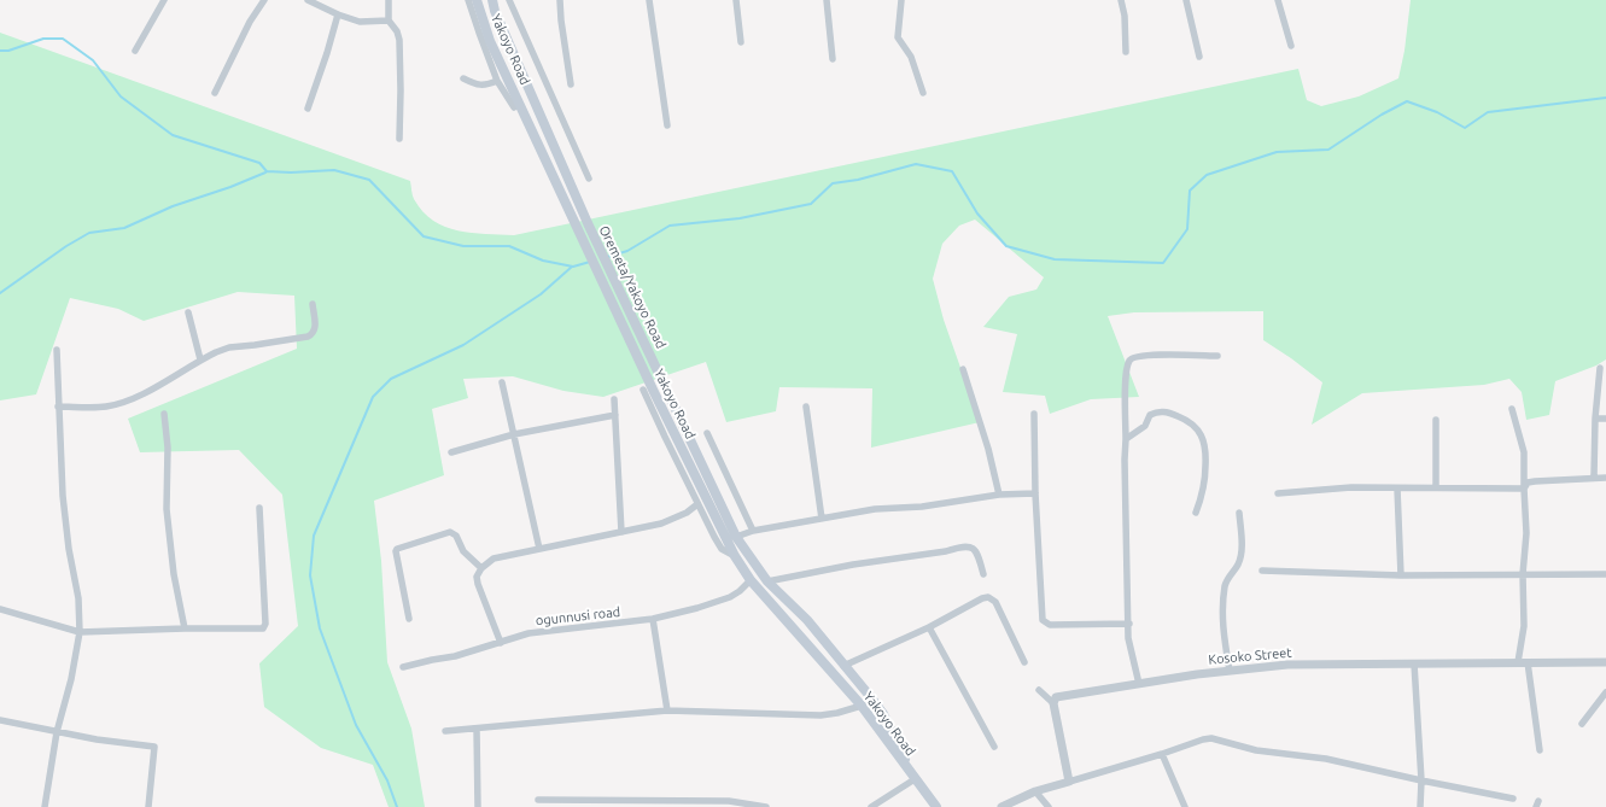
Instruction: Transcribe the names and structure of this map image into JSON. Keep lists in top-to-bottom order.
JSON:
{
  "streets": {
    "main road": ["Yakoyo Road", "Oremeta/Yakoyo Road"],
    "street": ["ogunnusi road", "Kosoko Street"]
  },
  "crossings": [
    ["Yakoyo Road", "Oremeta/Yakoyo Road"],
    ["Yakoyo Road", "ogunnusi road"]
  ]
}
